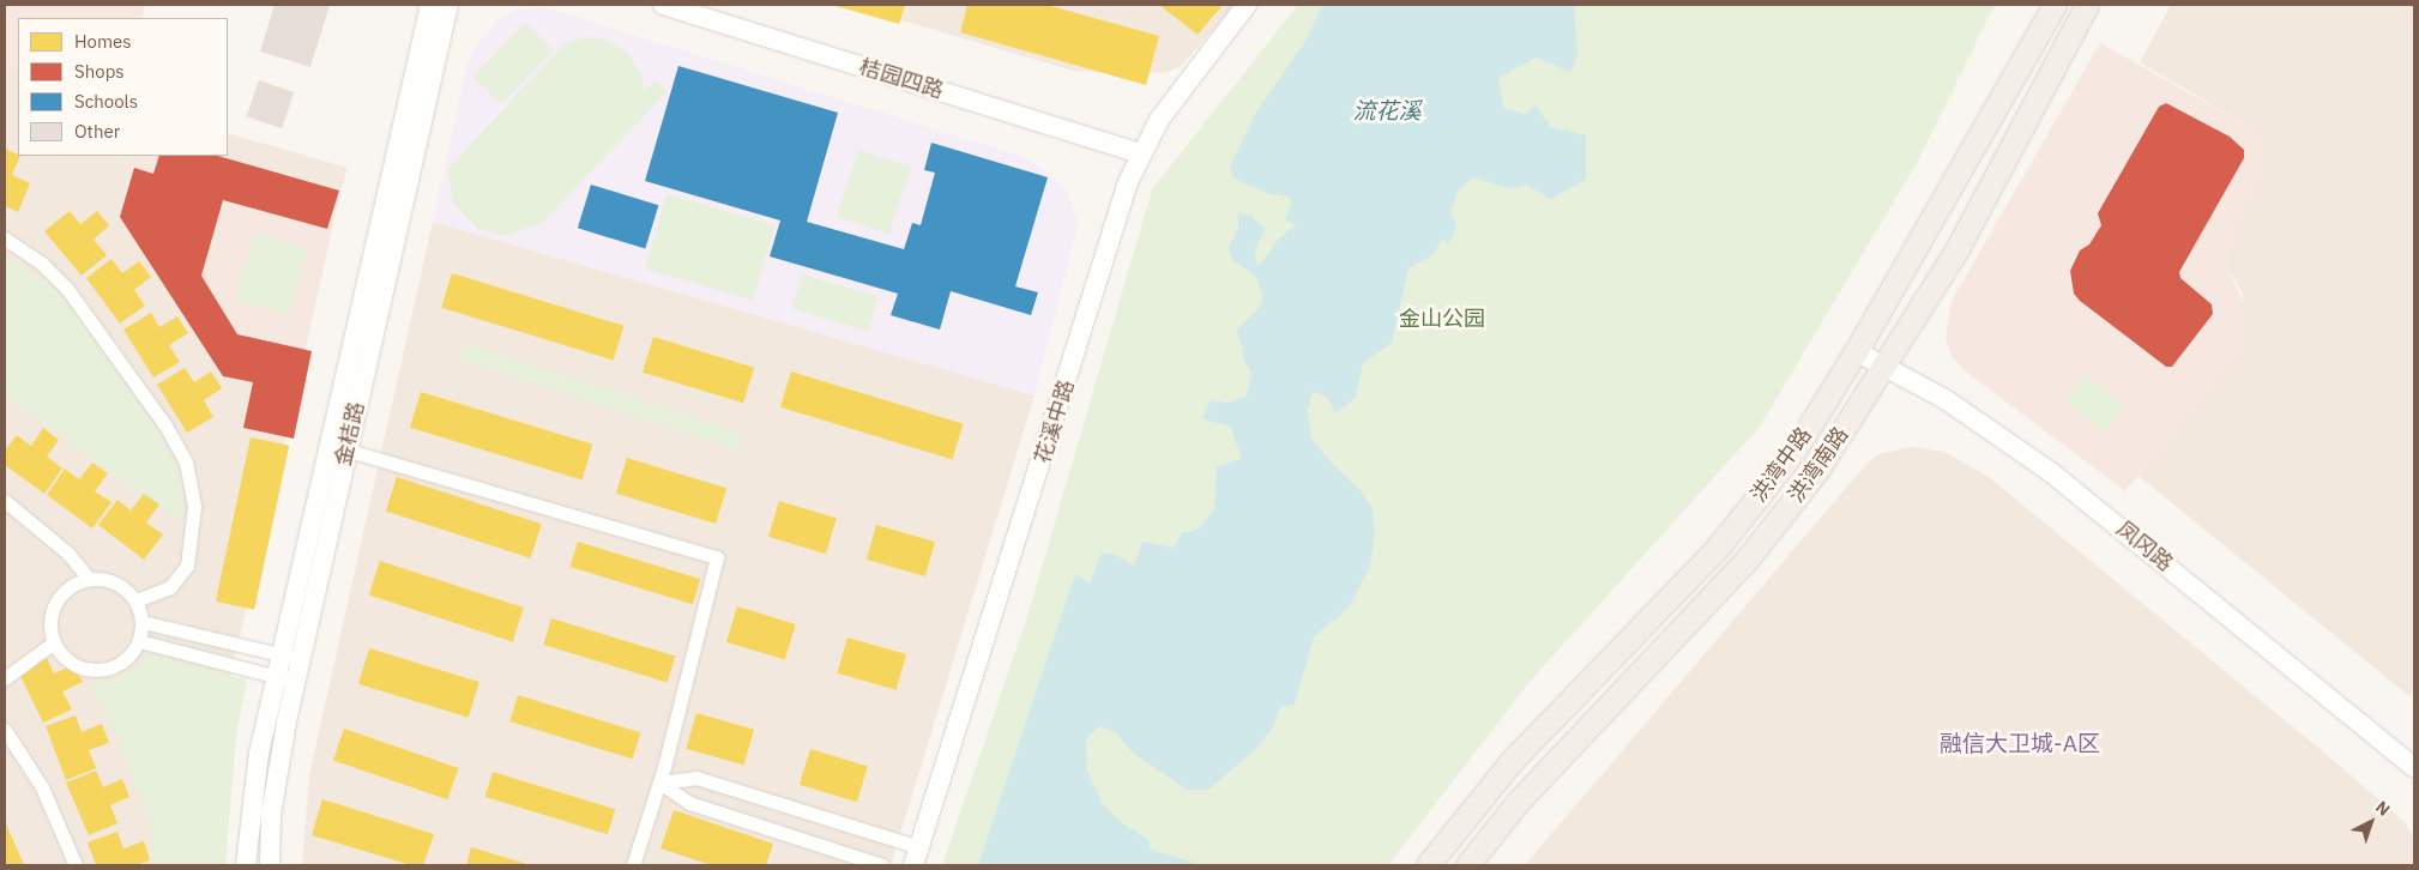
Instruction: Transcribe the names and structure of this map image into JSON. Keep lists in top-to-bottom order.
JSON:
{
  "streets": {
    "main road": [
      "桔园四路",
      "花溪中路",
      "金桔路",
      "洪湾中路",
      "洪湾南路",
      "凤冈路"
    ]
  },
  "crossings": [
    ["桔园四路", "花溪中路"],
    ["洪湾中路", "凤冈路"],
    ["洪湾南路", "凤冈路"]
  ],
  "districts": ["融信大卫城-A区"],
  "water": ["流花溪"],
  "parks": ["金山公园"],
  "legend": [
    "Homes",
    "Shops",
    "Schools",
    "Other"
  ],
  "north": "top right"
}
